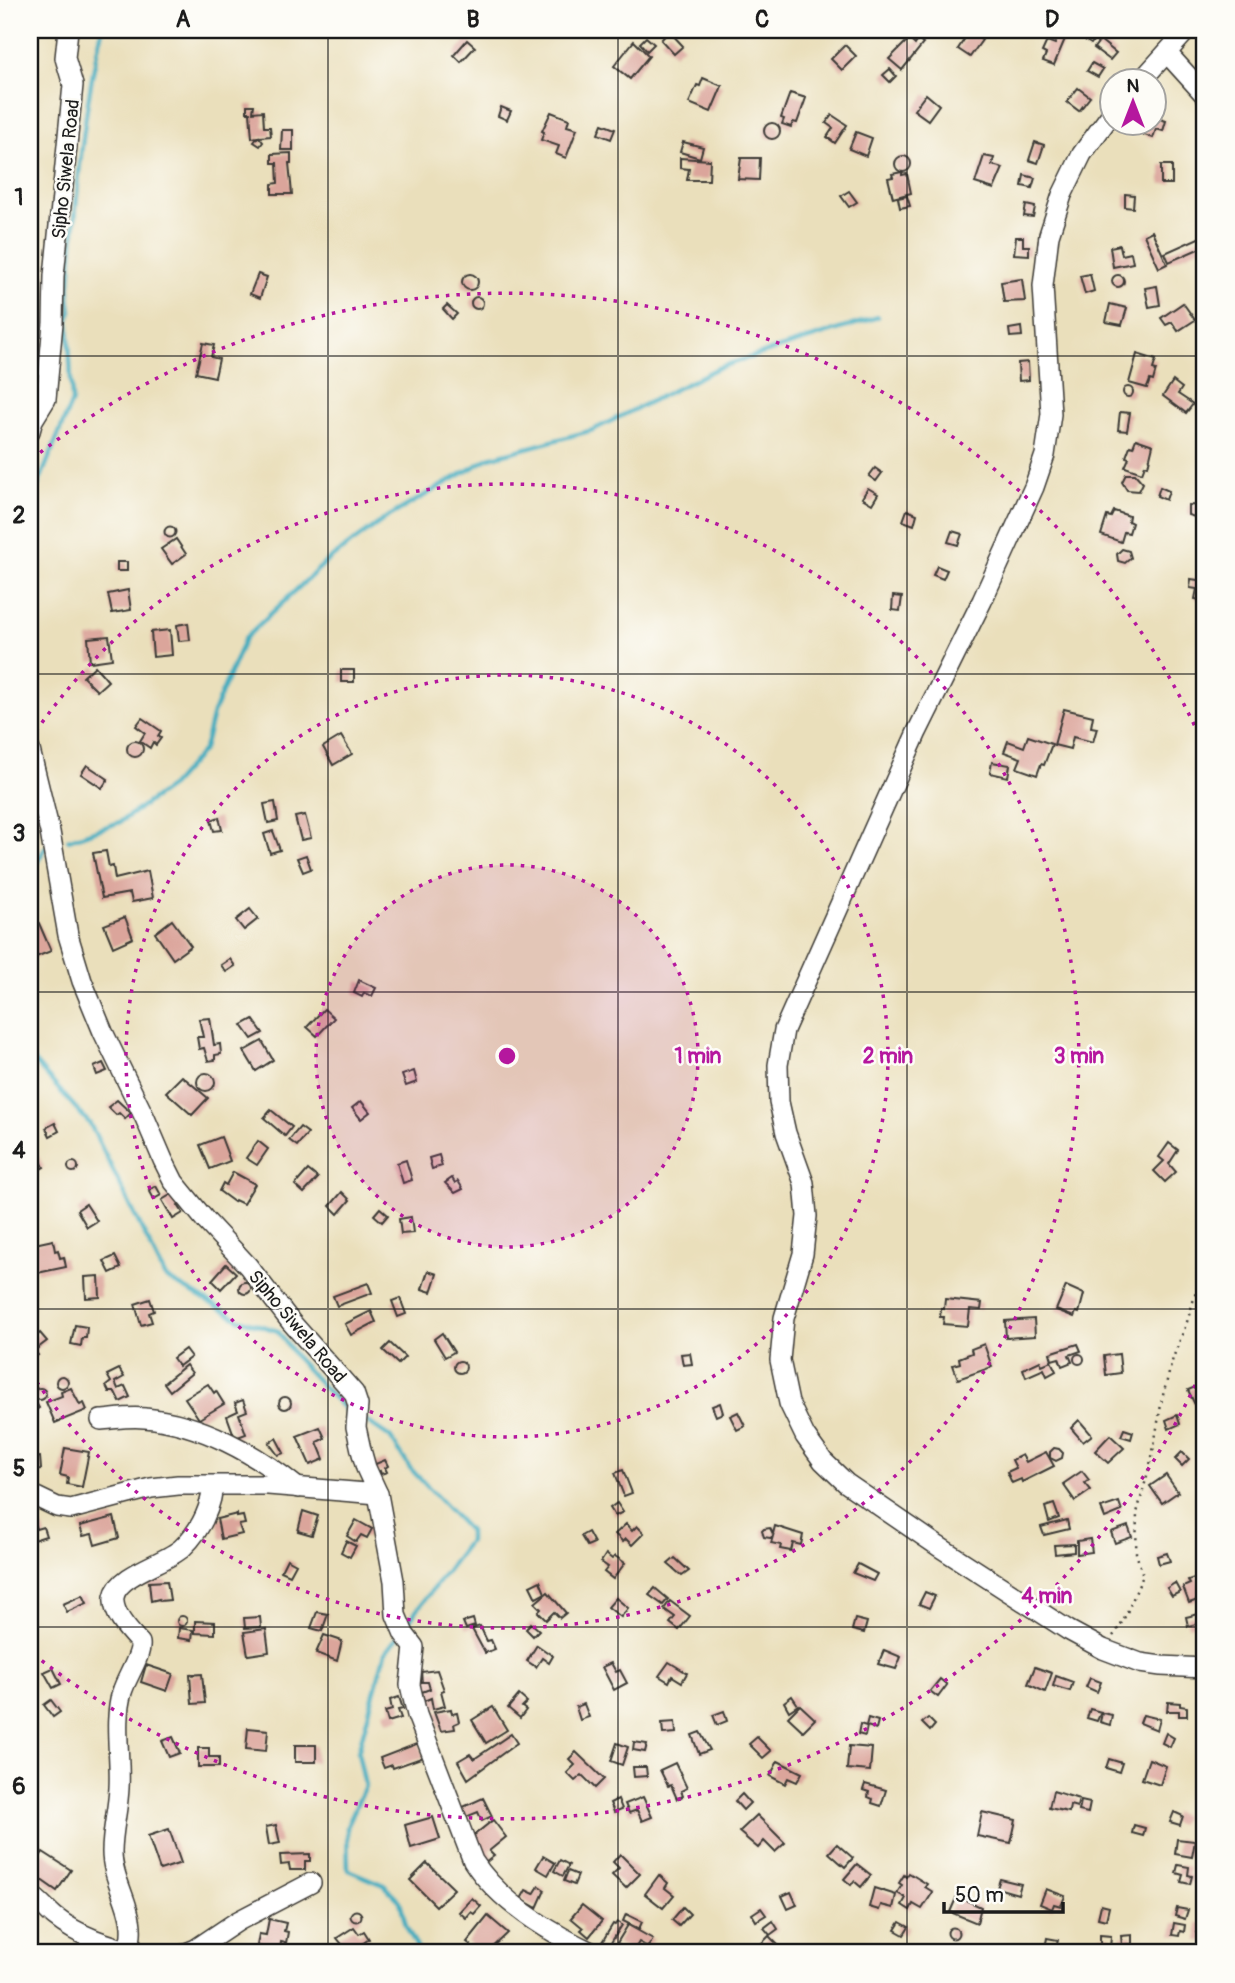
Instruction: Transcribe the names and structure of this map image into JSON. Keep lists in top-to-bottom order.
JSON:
{
  "streets": {
    "street": ["Sipho Siwela Road"]
  },
  "scale_bar": "50 m",
  "north": "top",
  "grid": {
    "columns": [
      "A",
      "B",
      "C",
      "D"
    ],
    "rows": [
      "1",
      "2",
      "3",
      "4",
      "5",
      "6"
    ]
  },
  "rings": [
    "1 min",
    "2 min",
    "3 min",
    "4 min"
  ]
}
